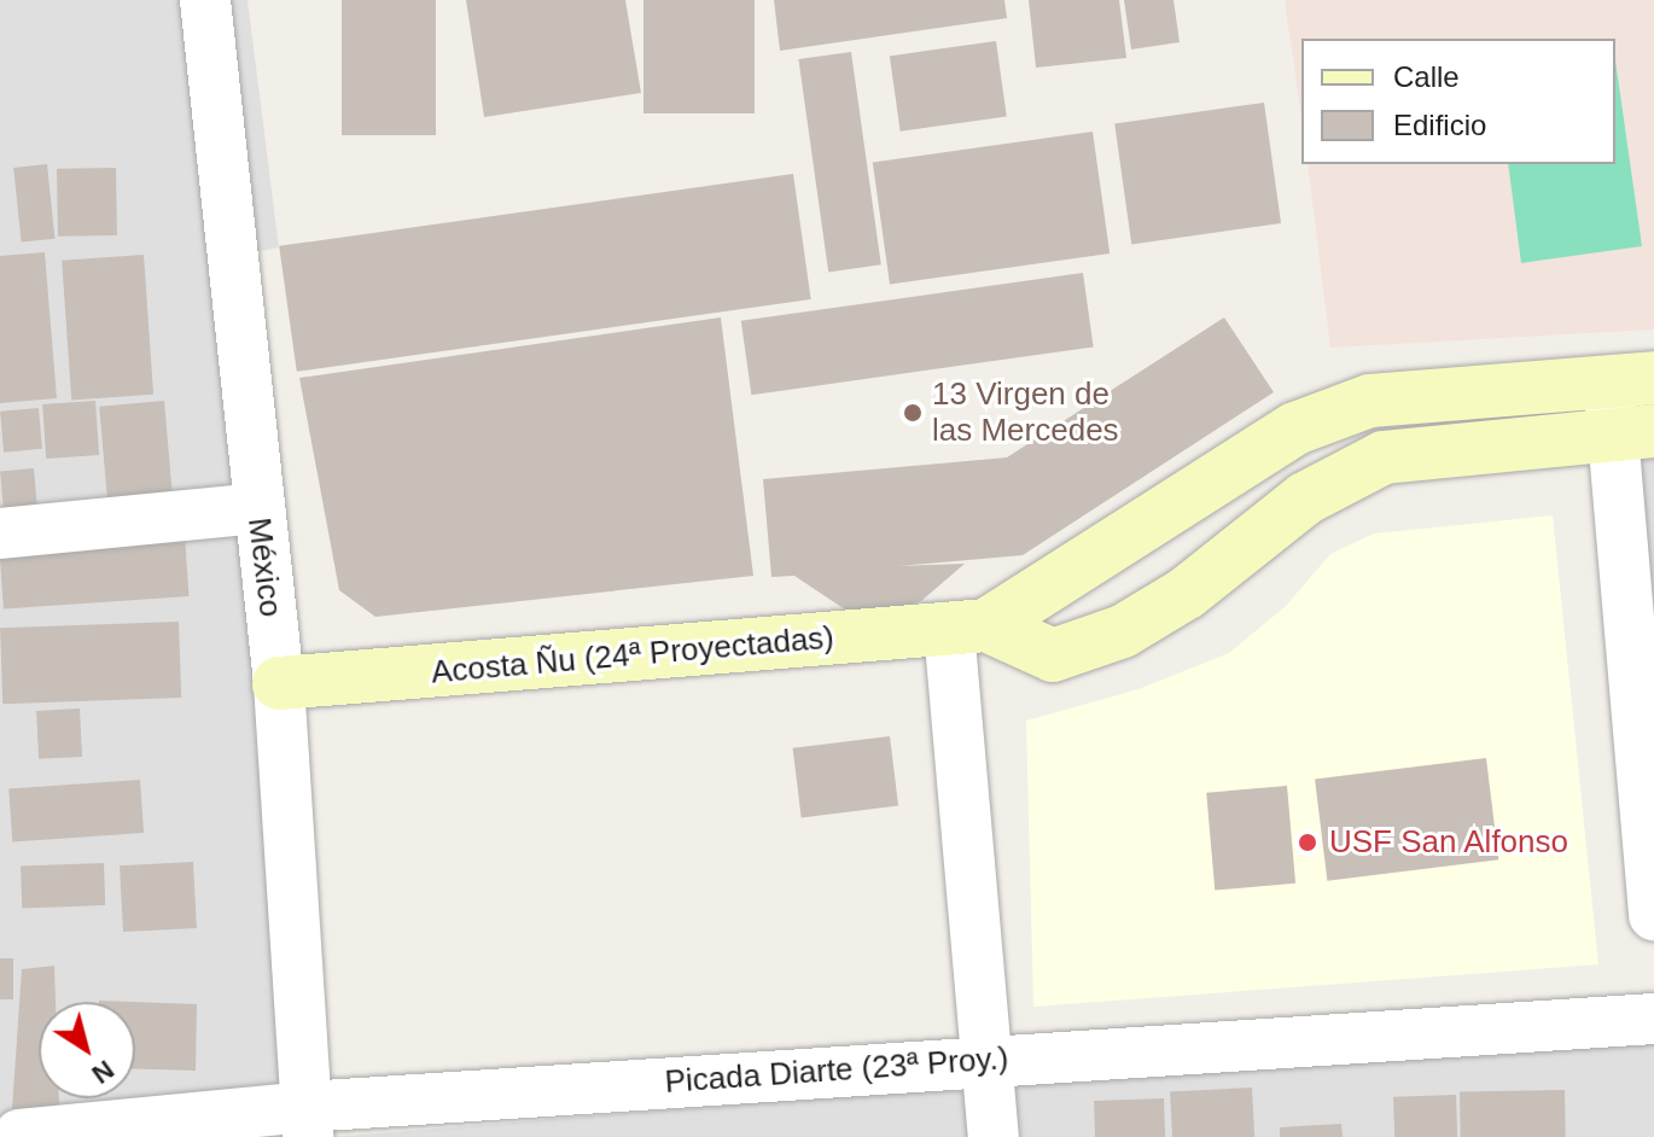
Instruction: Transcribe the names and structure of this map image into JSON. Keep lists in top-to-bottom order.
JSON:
{
  "streets": {
    "street": ["México", "Acosta Ñu (24ª Proyectadas)", "Picada Diarte (23ª Proy.)"]
  },
  "crossings": [
    ["México", "Acosta Ñu (24ª Proyectadas)"],
    ["México", "Picada Diarte (23ª Proy.)"]
  ],
  "places": ["13 Virgen de las Mercedes", "USF San Alfonso"],
  "legend": ["Calle", "Edificio"],
  "north": "bottom right"
}
